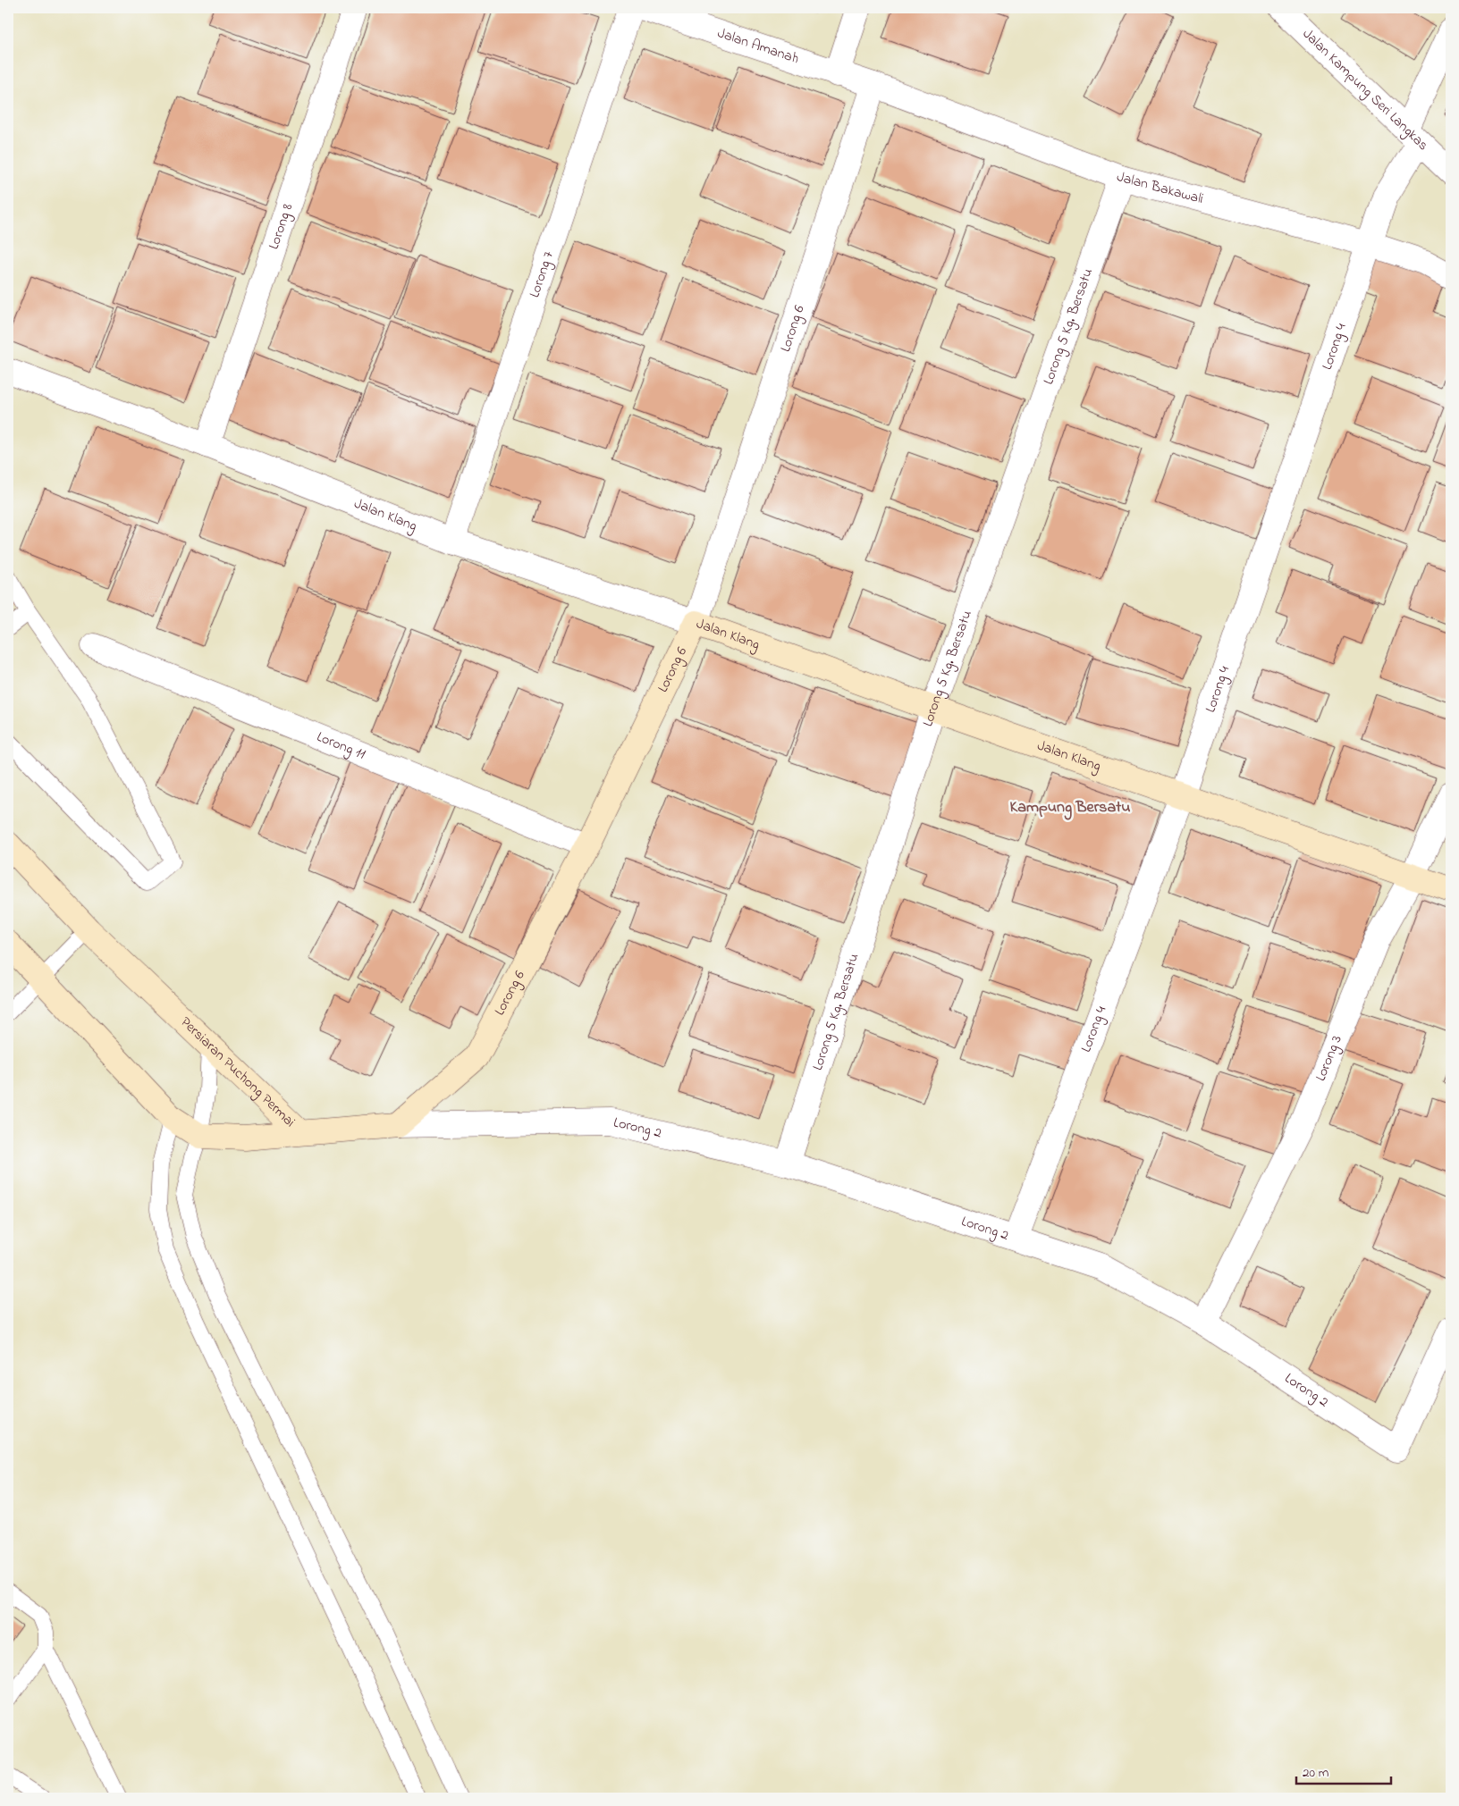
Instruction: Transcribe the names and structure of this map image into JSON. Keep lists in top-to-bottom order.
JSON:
{
  "streets": {
    "street": [
      "Jalan Amanah",
      "Jalan Kampung Seri Langkas",
      "Jalan Bakawali",
      "Lorong 8",
      "Lorong 7",
      "Lorong 5 Kg. Bersatu",
      "Lorong 6",
      "Lorong 4",
      "Jalan Klang",
      "Lorong 11",
      "Lorong 3",
      "Persiaran Puchong Permai",
      "Lorong 2"
    ]
  },
  "crossings": [
    ["Jalan Amanah", "Jalan Bakawali"],
    ["Jalan Amanah", "Lorong 6"],
    ["Jalan Kampung Seri Langkas", "Lorong 4"],
    ["Jalan Bakawali", "Lorong 5 Kg. Bersatu"],
    ["Jalan Bakawali", "Lorong 6"],
    ["Jalan Bakawali", "Lorong 4"],
    ["Lorong 8", "Jalan Klang"],
    ["Lorong 7", "Jalan Klang"],
    ["Lorong 5 Kg. Bersatu", "Jalan Klang"],
    ["Lorong 5 Kg. Bersatu", "Lorong 2"],
    ["Lorong 6", "Jalan Klang"],
    ["Lorong 6", "Lorong 11"],
    ["Lorong 6", "Lorong 2"],
    ["Lorong 4", "Jalan Klang"],
    ["Lorong 4", "Lorong 2"],
    ["Jalan Klang", "Lorong 3"],
    ["Lorong 3", "Lorong 2"]
  ],
  "districts": ["Kampung Bersatu"],
  "scale_bar": "20 m"
}
